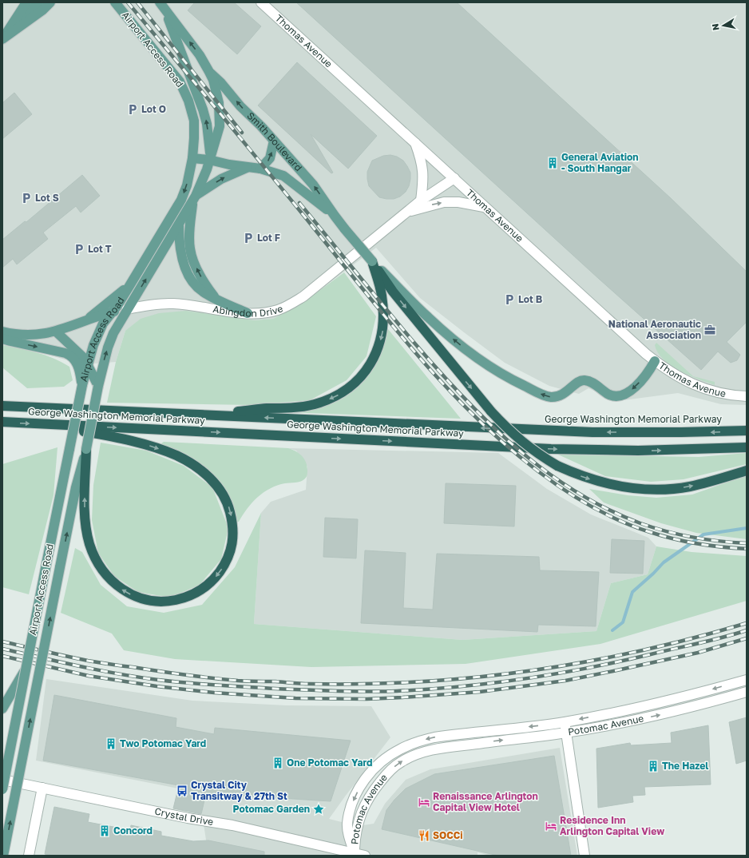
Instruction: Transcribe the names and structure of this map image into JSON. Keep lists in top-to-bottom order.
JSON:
{
  "streets": {
    "highway": ["George Washington Memorial Parkway"],
    "main road": ["Airport Access Road", "Smith Boulevard", "Abingdon Drive"],
    "street": ["Thomas Avenue", "Potomac Avenue", "Crystal Drive"]
  },
  "crossings": [
    ["Thomas Avenue", "Smith Boulevard"],
    ["Thomas Avenue", "Abingdon Drive"],
    ["Airport Access Road", "Smith Boulevard"],
    ["Airport Access Road", "Abingdon Drive"],
    ["Potomac Avenue", "Crystal Drive"]
  ],
  "one_way": ["Smith Boulevard"],
  "places": {
    "parking": [
      "Lot O",
      "Lot S",
      "Lot F",
      "Lot T",
      "Lot B"
    ],
    "building": [
      "General Aviation - South Hangar",
      "Two Potomac Yard",
      "One Potomac Yard",
      "The Hazel",
      "Concord"
    ],
    "office": ["National Aeronautic Association"],
    "bus stop": ["Crystal City Transitway & 27th St"],
    "hotel": ["Renaissance Arlington Capital View Hotel", "Residence Inn Arlington Capital View"],
    "place": ["Potomac Garden"],
    "restaurant": ["SOCCi"]
  },
  "north": "left"
}
